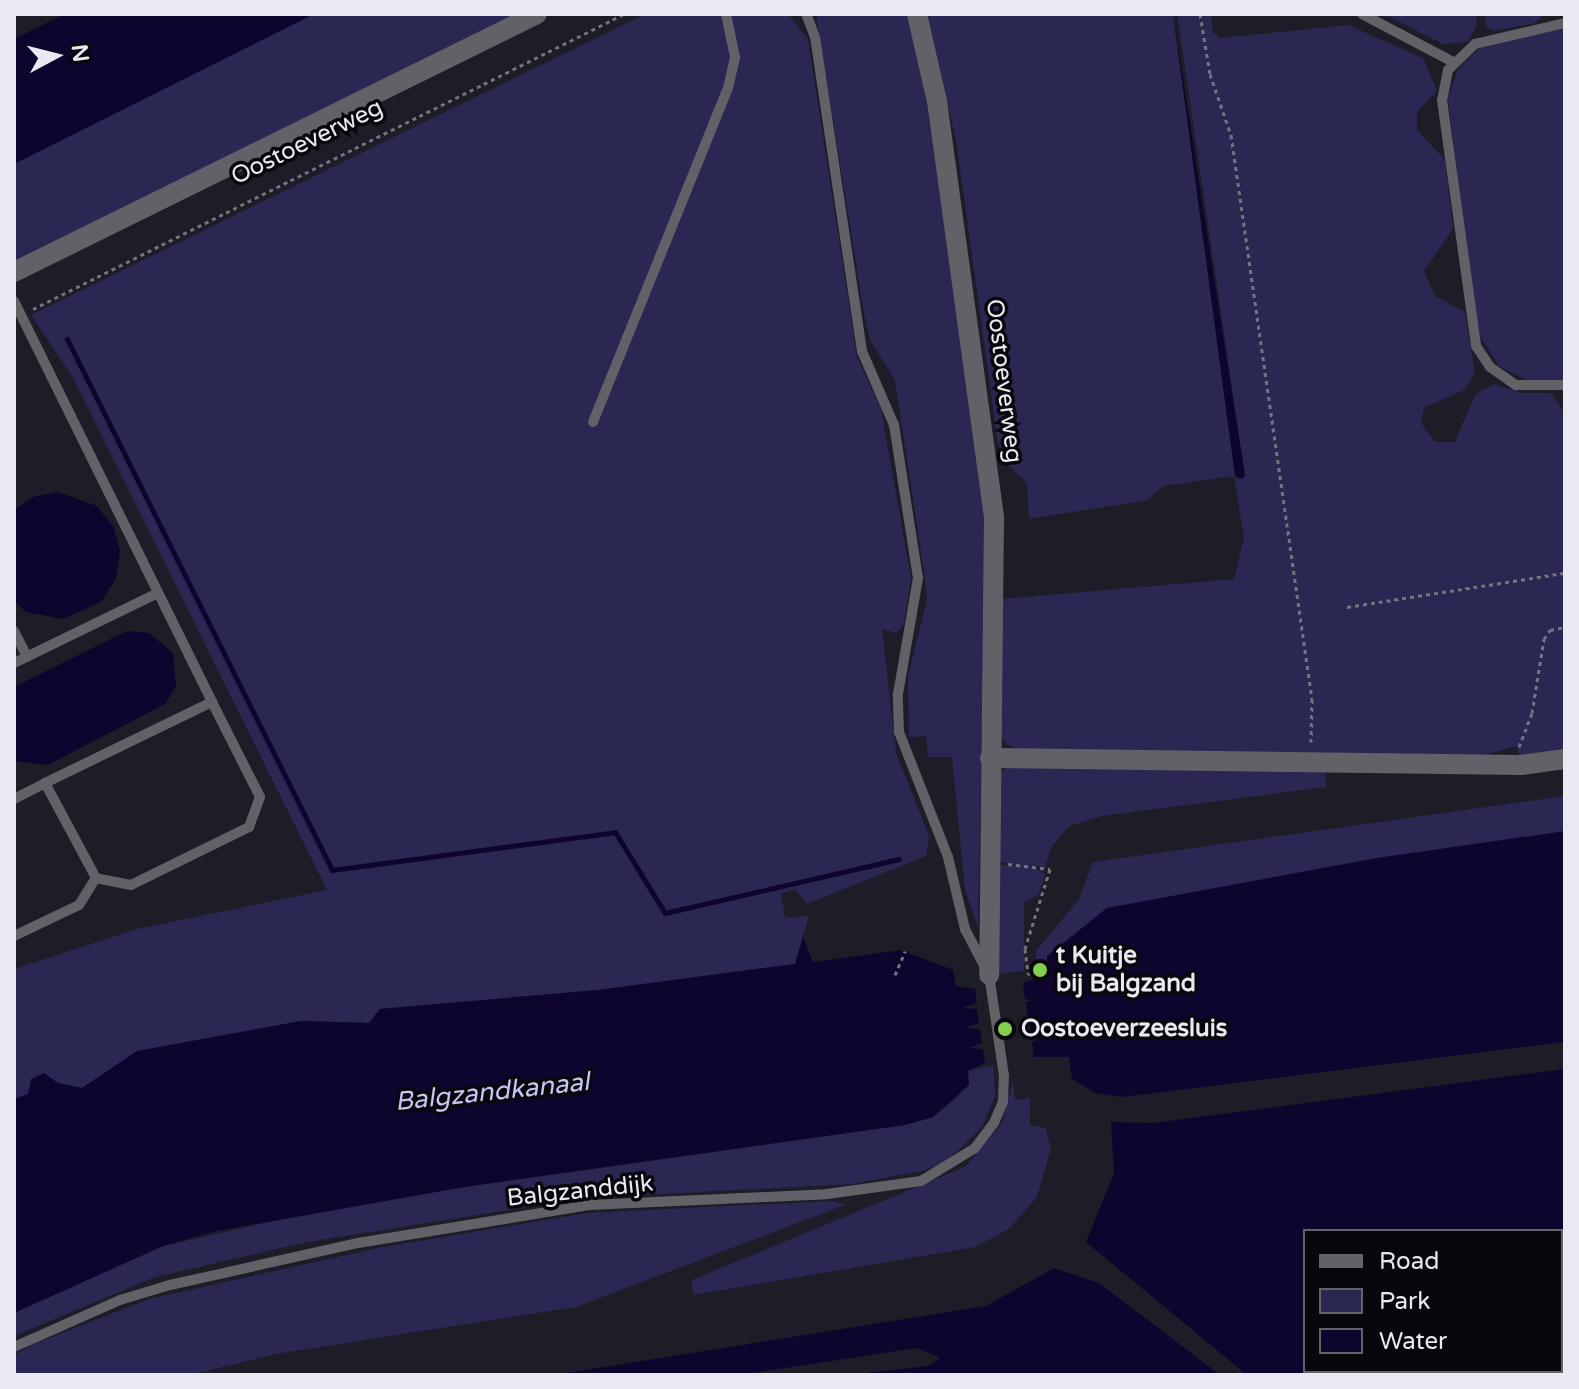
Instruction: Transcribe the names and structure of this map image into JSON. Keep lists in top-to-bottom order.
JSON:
{
  "streets": {
    "street": ["Oostoeverweg"],
    "lane": ["Balgzanddijk"]
  },
  "crossings": [
    ["Oostoeverweg", "Balgzanddijk"]
  ],
  "water": ["Balgzandkanaal"],
  "places": ["t Kuitje bij Balgzand", "Oostoeverzeesluis"],
  "legend": ["Road", "Park", "Water"],
  "north": "right"
}
